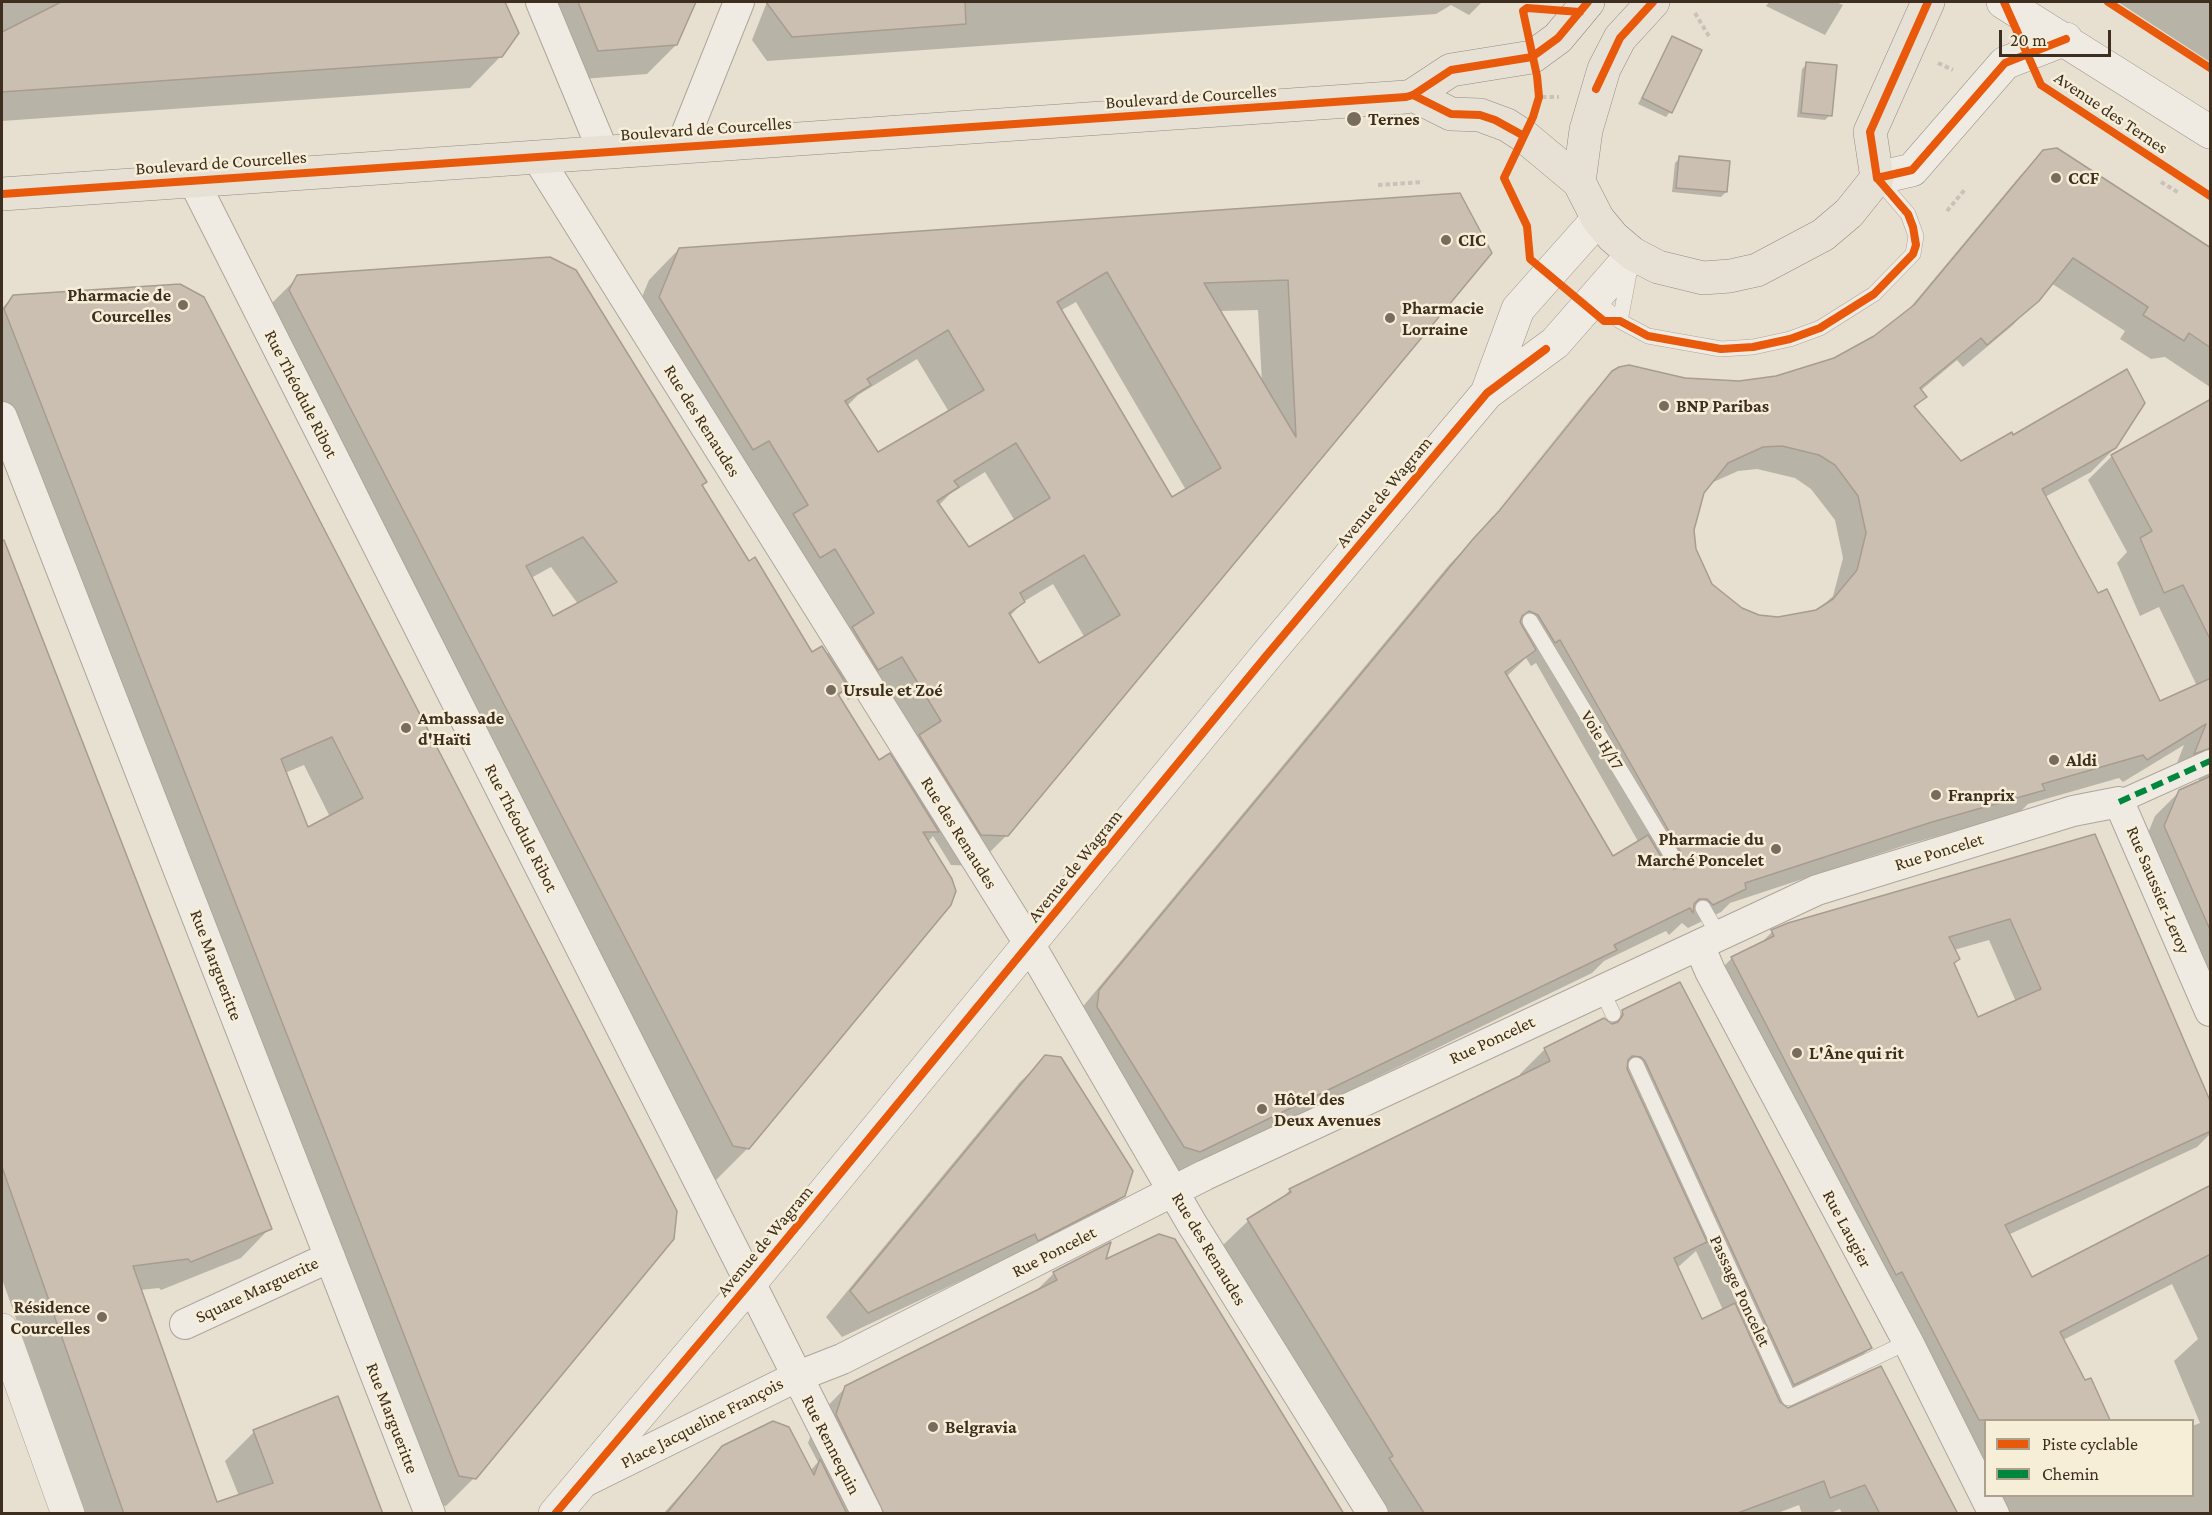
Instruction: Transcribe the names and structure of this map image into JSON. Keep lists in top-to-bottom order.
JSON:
{
  "streets": {
    "main road": ["Boulevard de Courcelles", "Avenue des Ternes", "Avenue de Wagram"],
    "street": [
      "Rue Théodule Ribot",
      "Rue des Renaudes",
      "Rue Poncelet",
      "Rue Saussier-Leroy",
      "Rue Margueritte",
      "Rue Laugier",
      "Square Marguerite",
      "Place Jacqueline François",
      "Rue Rennequin"
    ],
    "lane": ["Voie H/17", "Passage Poncelet"]
  },
  "crossings": [
    ["Boulevard de Courcelles", "Rue Théodule Ribot"],
    ["Boulevard de Courcelles", "Rue des Renaudes"],
    ["Rue Théodule Ribot", "Avenue de Wagram"],
    ["Rue Théodule Ribot", "Place Jacqueline François"],
    ["Rue des Renaudes", "Avenue de Wagram"],
    ["Rue des Renaudes", "Rue Poncelet"],
    ["Avenue de Wagram", "Place Jacqueline François"],
    ["Rue Poncelet", "Rue Saussier-Leroy"],
    ["Rue Poncelet", "Rue Laugier"],
    ["Rue Poncelet", "Place Jacqueline François"],
    ["Rue Poncelet", "Rue Rennequin"],
    ["Rue Margueritte", "Square Marguerite"],
    ["Rue Laugier", "Passage Poncelet"],
    ["Place Jacqueline François", "Rue Rennequin"]
  ],
  "places": [
    "Ternes",
    "CCF",
    "CIC",
    "Pharmacie de Courcelles",
    "Pharmacie Lorraine",
    "BNP Paribas",
    "Ursule et Zoé",
    "Ambassade d'Haïti",
    "Aldi",
    "Franprix",
    "Pharmacie du Marché Poncelet",
    "L'Âne qui rit",
    "Hôtel des Deux Avenues",
    "Résidence Courcelles",
    "Belgravia"
  ],
  "legend": ["Piste cyclable", "Chemin"],
  "scale_bar": "20 m"
}
